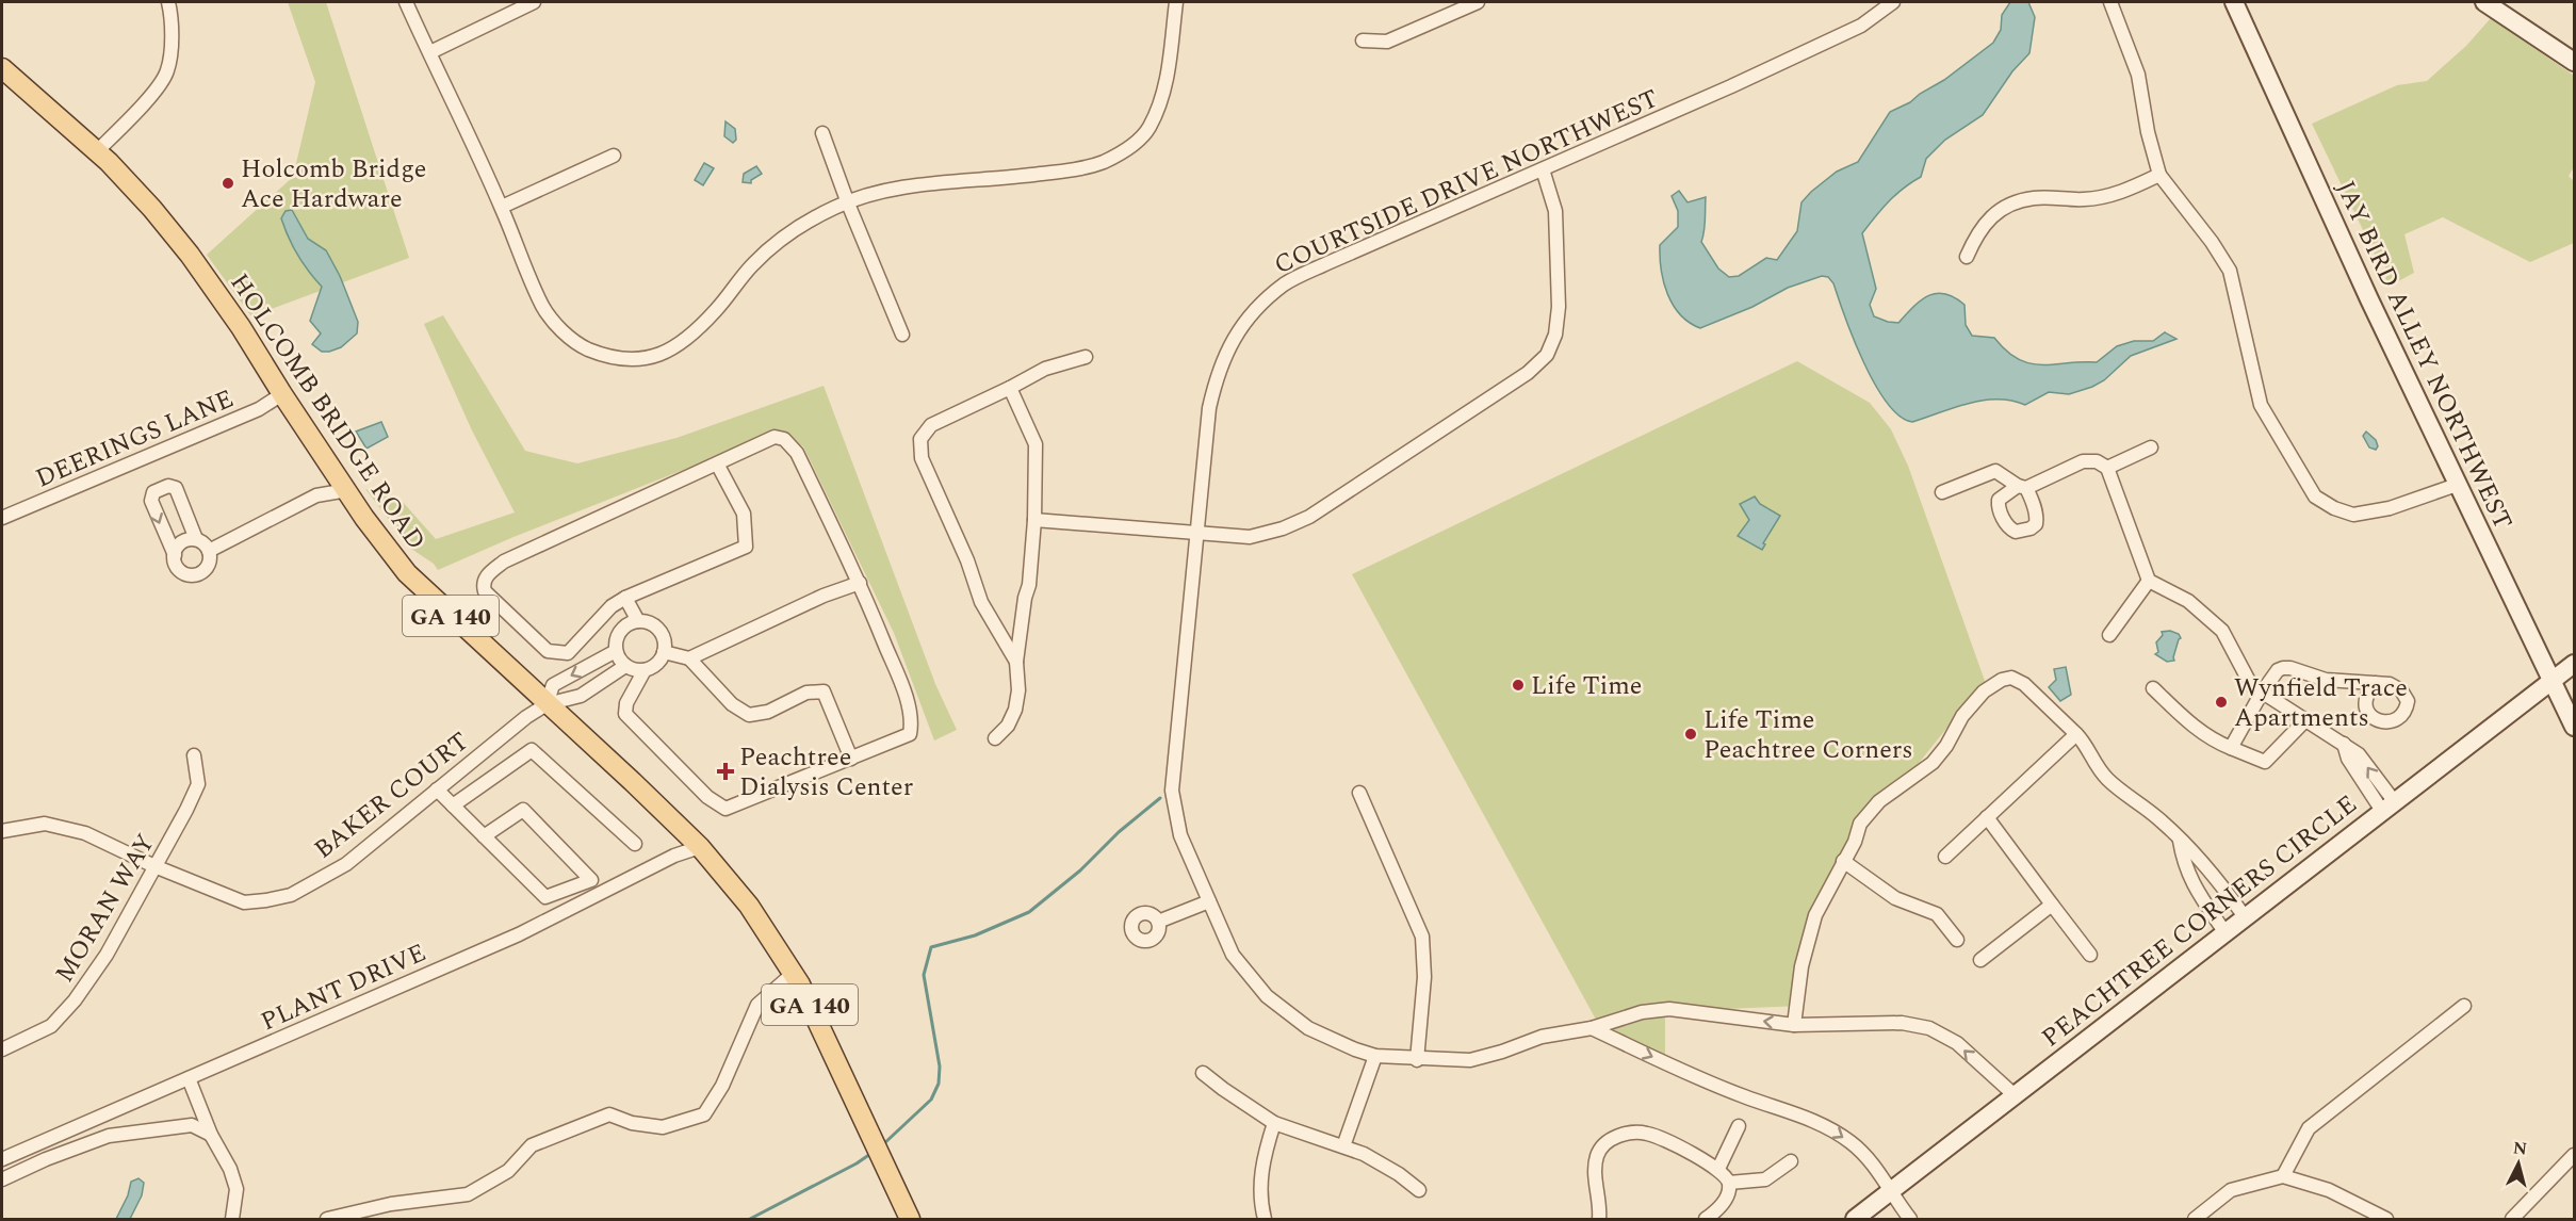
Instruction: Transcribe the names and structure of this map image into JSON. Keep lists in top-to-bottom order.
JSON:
{
  "streets": {
    "main road": ["HOLCOMB BRIDGE ROAD", "GA 140"],
    "street": [
      "COURTSIDE DRIVE NORTHWEST",
      "JAY BIRD ALLEY NORTHWEST",
      "DEERINGS LANE",
      "BAKER COURT",
      "MORAN WAY",
      "PEACHTREE CORNERS CIRCLE",
      "PLANT DRIVE"
    ]
  },
  "crossings": [
    ["COURTSIDE DRIVE NORTHWEST", "PEACHTREE CORNERS CIRCLE"],
    ["JAY BIRD ALLEY NORTHWEST", "PEACHTREE CORNERS CIRCLE"],
    ["HOLCOMB BRIDGE ROAD", "DEERINGS LANE"],
    ["HOLCOMB BRIDGE ROAD", "BAKER COURT"],
    ["HOLCOMB BRIDGE ROAD", "PLANT DRIVE"],
    ["BAKER COURT", "MORAN WAY"]
  ],
  "places": {
    "other": [
      "Holcomb Bridge Ace Hardware",
      "Life Time",
      "Wynfield Trace Apartments",
      "Life Time Peachtree Corners"
    ],
    "health": ["Peachtree Dialysis Center"]
  },
  "north": "top"
}
